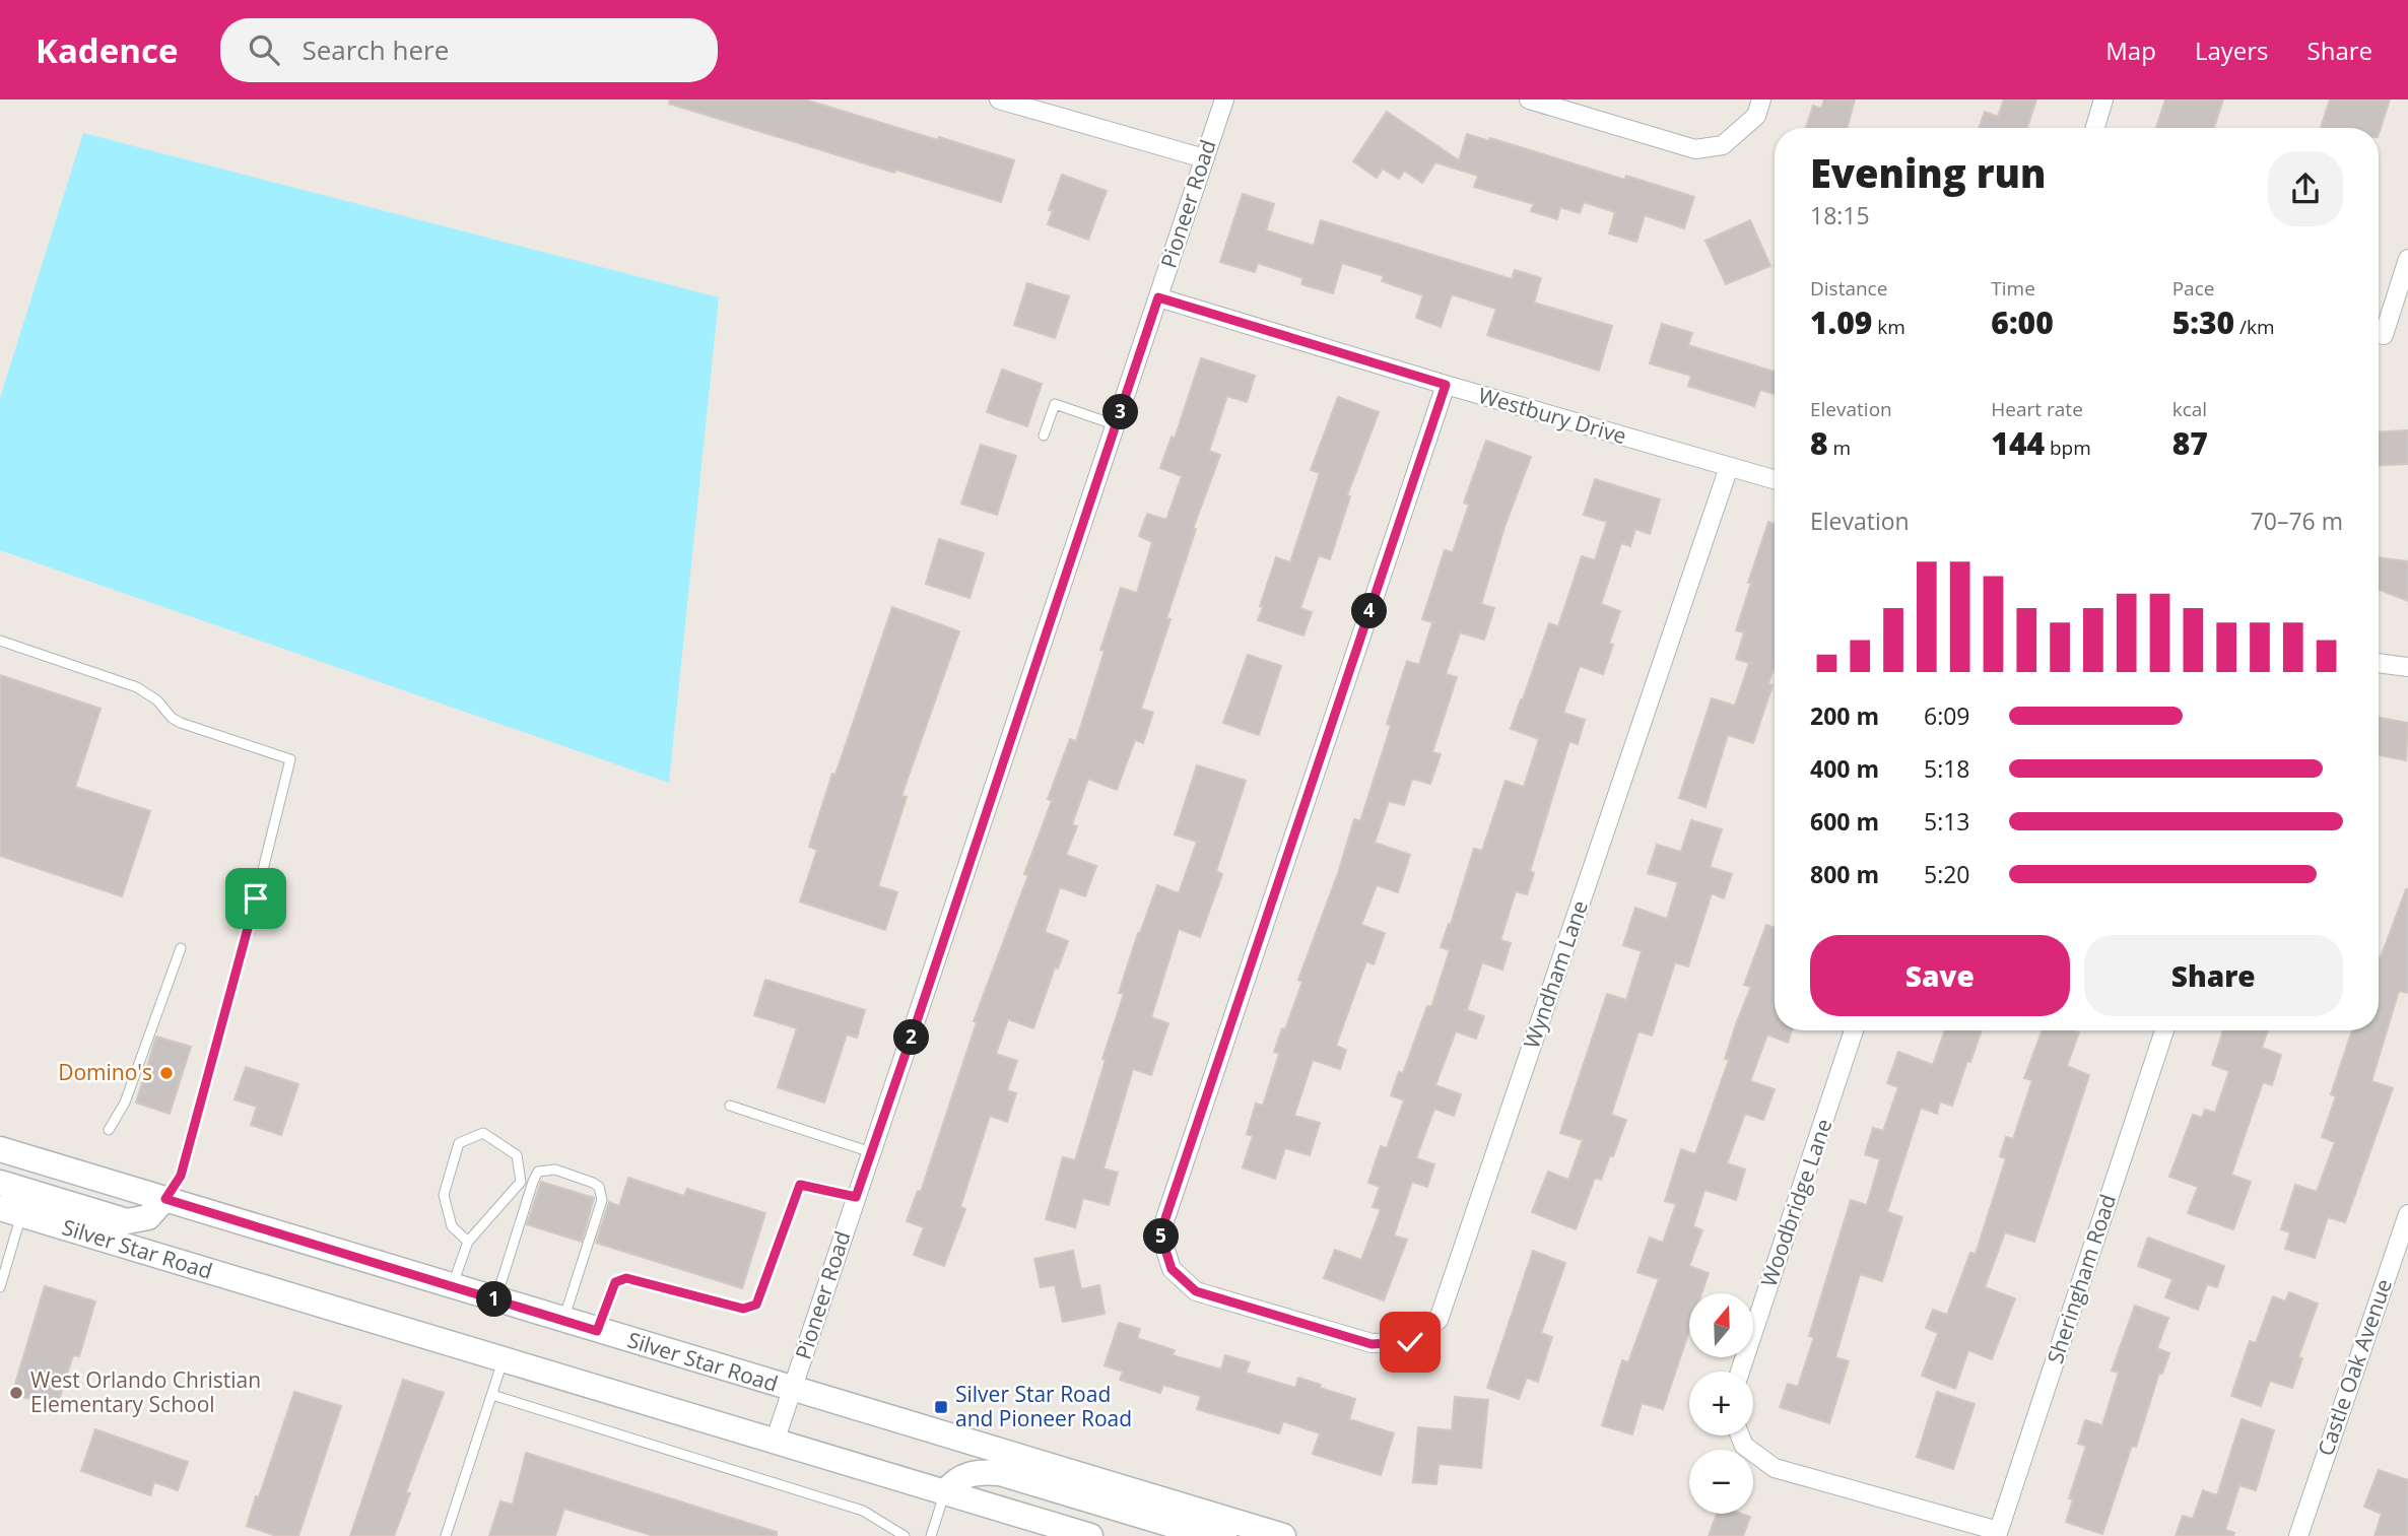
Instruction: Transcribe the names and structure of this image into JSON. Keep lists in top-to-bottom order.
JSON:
{
  "streets": {
    "main road": ["Silver Star Road"],
    "street": [
      "Pioneer Road",
      "Westbury Drive",
      "Wyndham Lane",
      "Woodbridge Lane",
      "Sheringham Road",
      "Castle Oak Avenue"
    ]
  },
  "crossings": [
    ["Pioneer Road", "Westbury Drive"],
    ["Pioneer Road", "Silver Star Road"],
    ["Westbury Drive", "Wyndham Lane"]
  ],
  "places": {
    "other": ["Domino's", "West Orlando Christian Elementary School"],
    "transit": ["Silver Star Road and Pioneer Road"]
  },
  "north": "top",
  "page": {
    "header": "Kadence",
    "search": "Search here",
    "nav": ["Map", "Layers", "Share"],
    "heading": ["Evening run", "18:15"],
    "stats": [
      ["Distance", "1.09 km"],
      ["Time", "6:00"],
      ["Pace", "5:30 /km"],
      ["Elevation", "8 m"],
      ["Heart rate", "144 bpm"],
      ["kcal", "87"]
    ],
    "pins": [
      "3",
      "4",
      "2",
      "5",
      "1"
    ],
    "chart": ["Elevation", "70–76 m"],
    "list": [
      {
        "name": "200 m",
        "note": "6:09"
      },
      {
        "name": "400 m",
        "note": "5:18"
      },
      {
        "name": "600 m",
        "note": "5:13"
      },
      {
        "name": "800 m",
        "note": "5:20"
      }
    ],
    "buttons": ["Save", "Share"],
    "map_buttons": ["+", "−"]
  }
}
